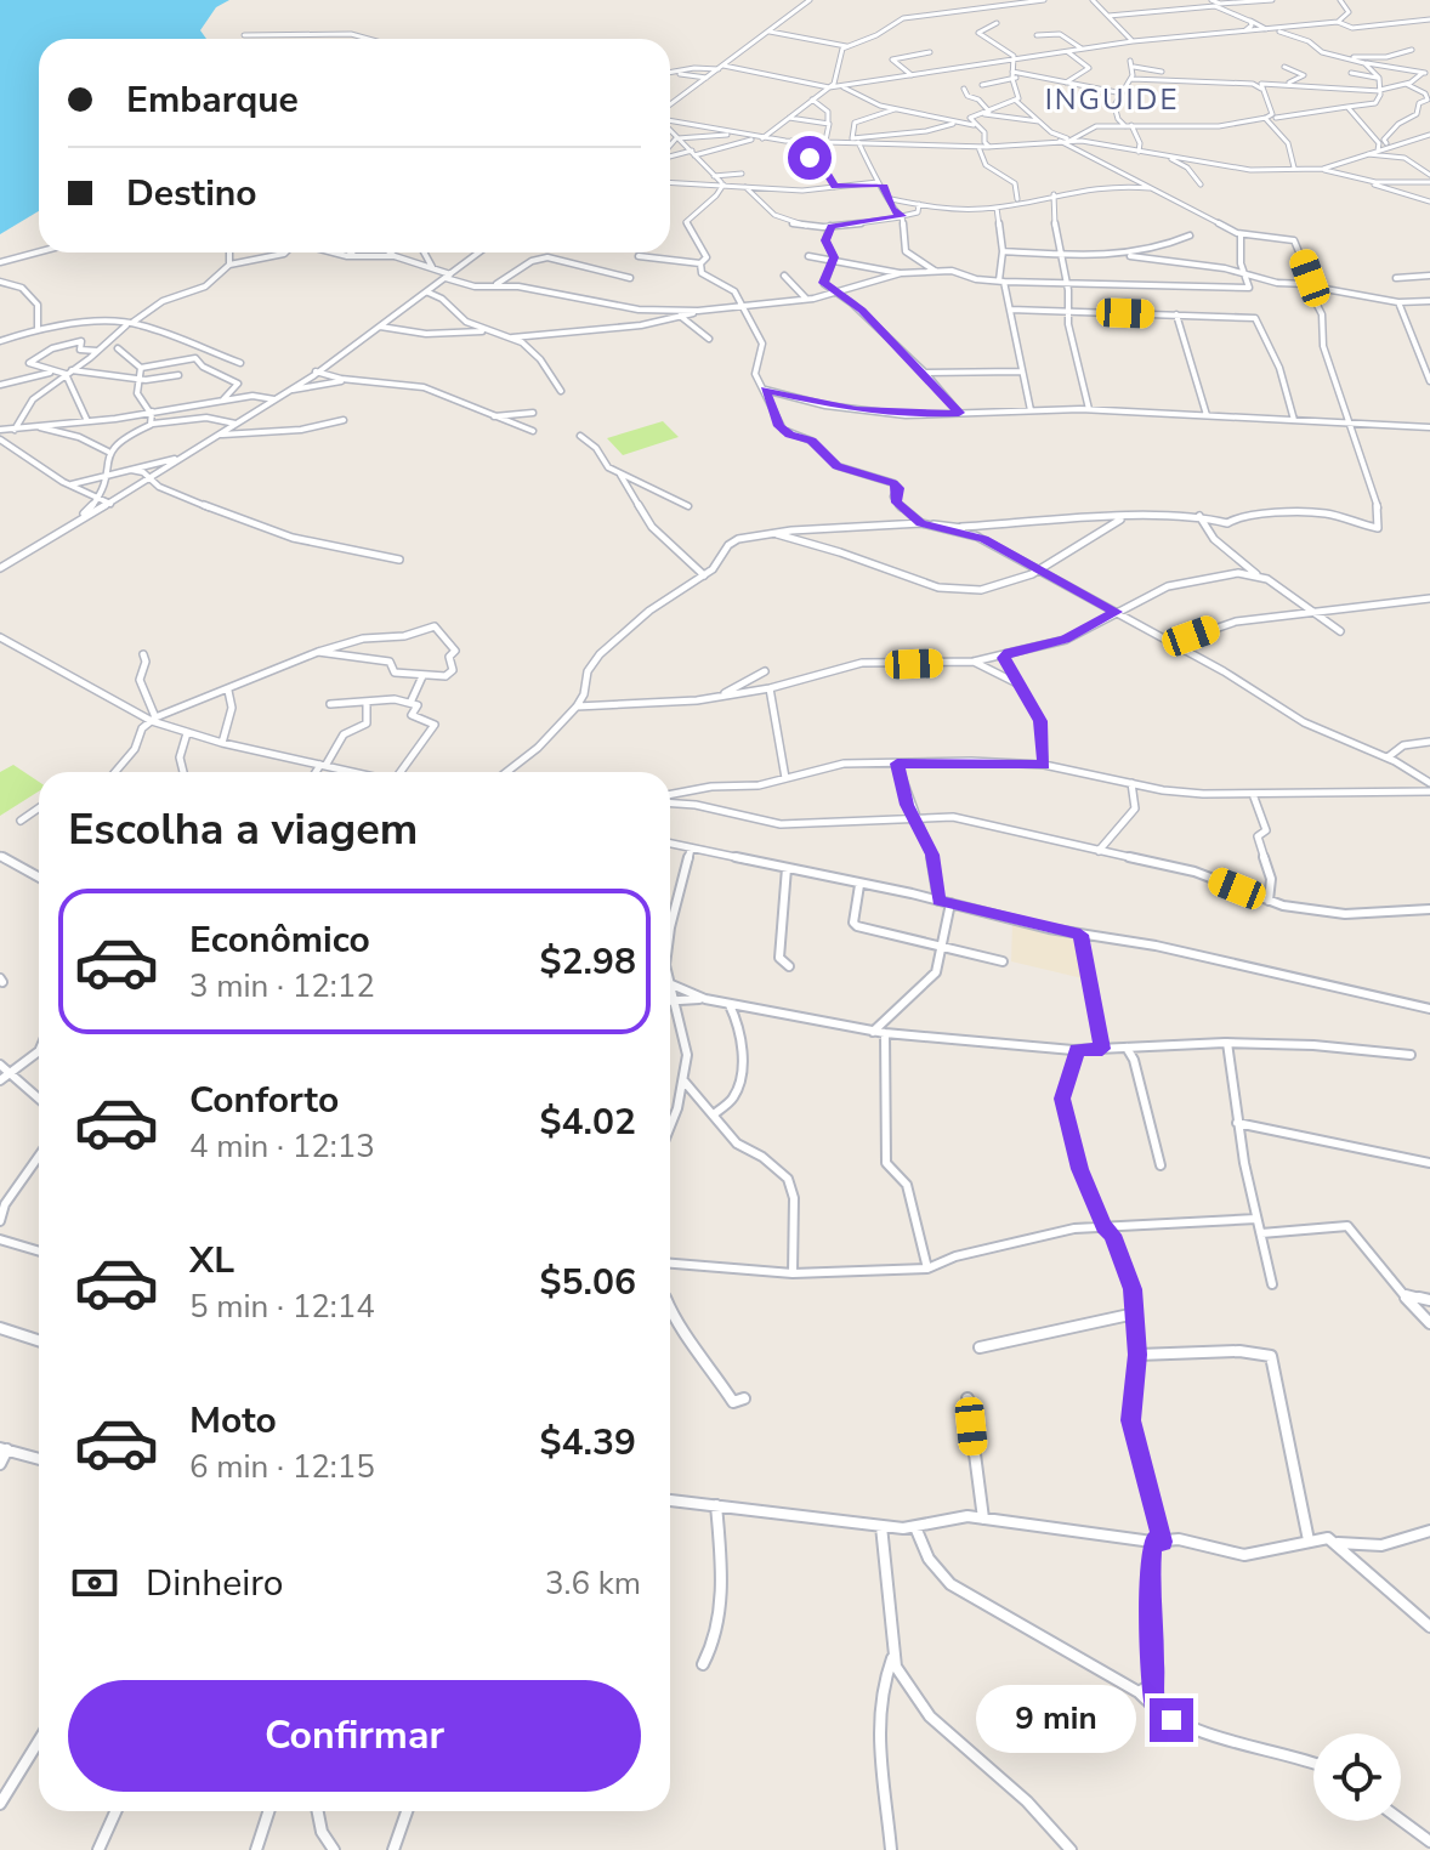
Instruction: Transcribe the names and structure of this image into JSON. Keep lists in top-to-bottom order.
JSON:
{
  "districts": ["INGUIDE"],
  "page": {
    "banner": ["Embarque", "Destino"],
    "heading": "Escolha a viagem",
    "list": [
      {
        "name": "Econômico",
        "note": "3 min · 12:12",
        "value": "$2.98"
      },
      {
        "name": "Conforto",
        "note": "4 min · 12:13",
        "value": "$4.02"
      },
      {
        "name": "XL",
        "note": "5 min · 12:14",
        "value": "$5.06"
      },
      {
        "name": "Moto",
        "note": "6 min · 12:15",
        "value": "$4.39"
      }
    ],
    "pay": ["Dinheiro", "3.6 km"],
    "buttons": "Confirmar",
    "bubble": "9 min"
  }
}
